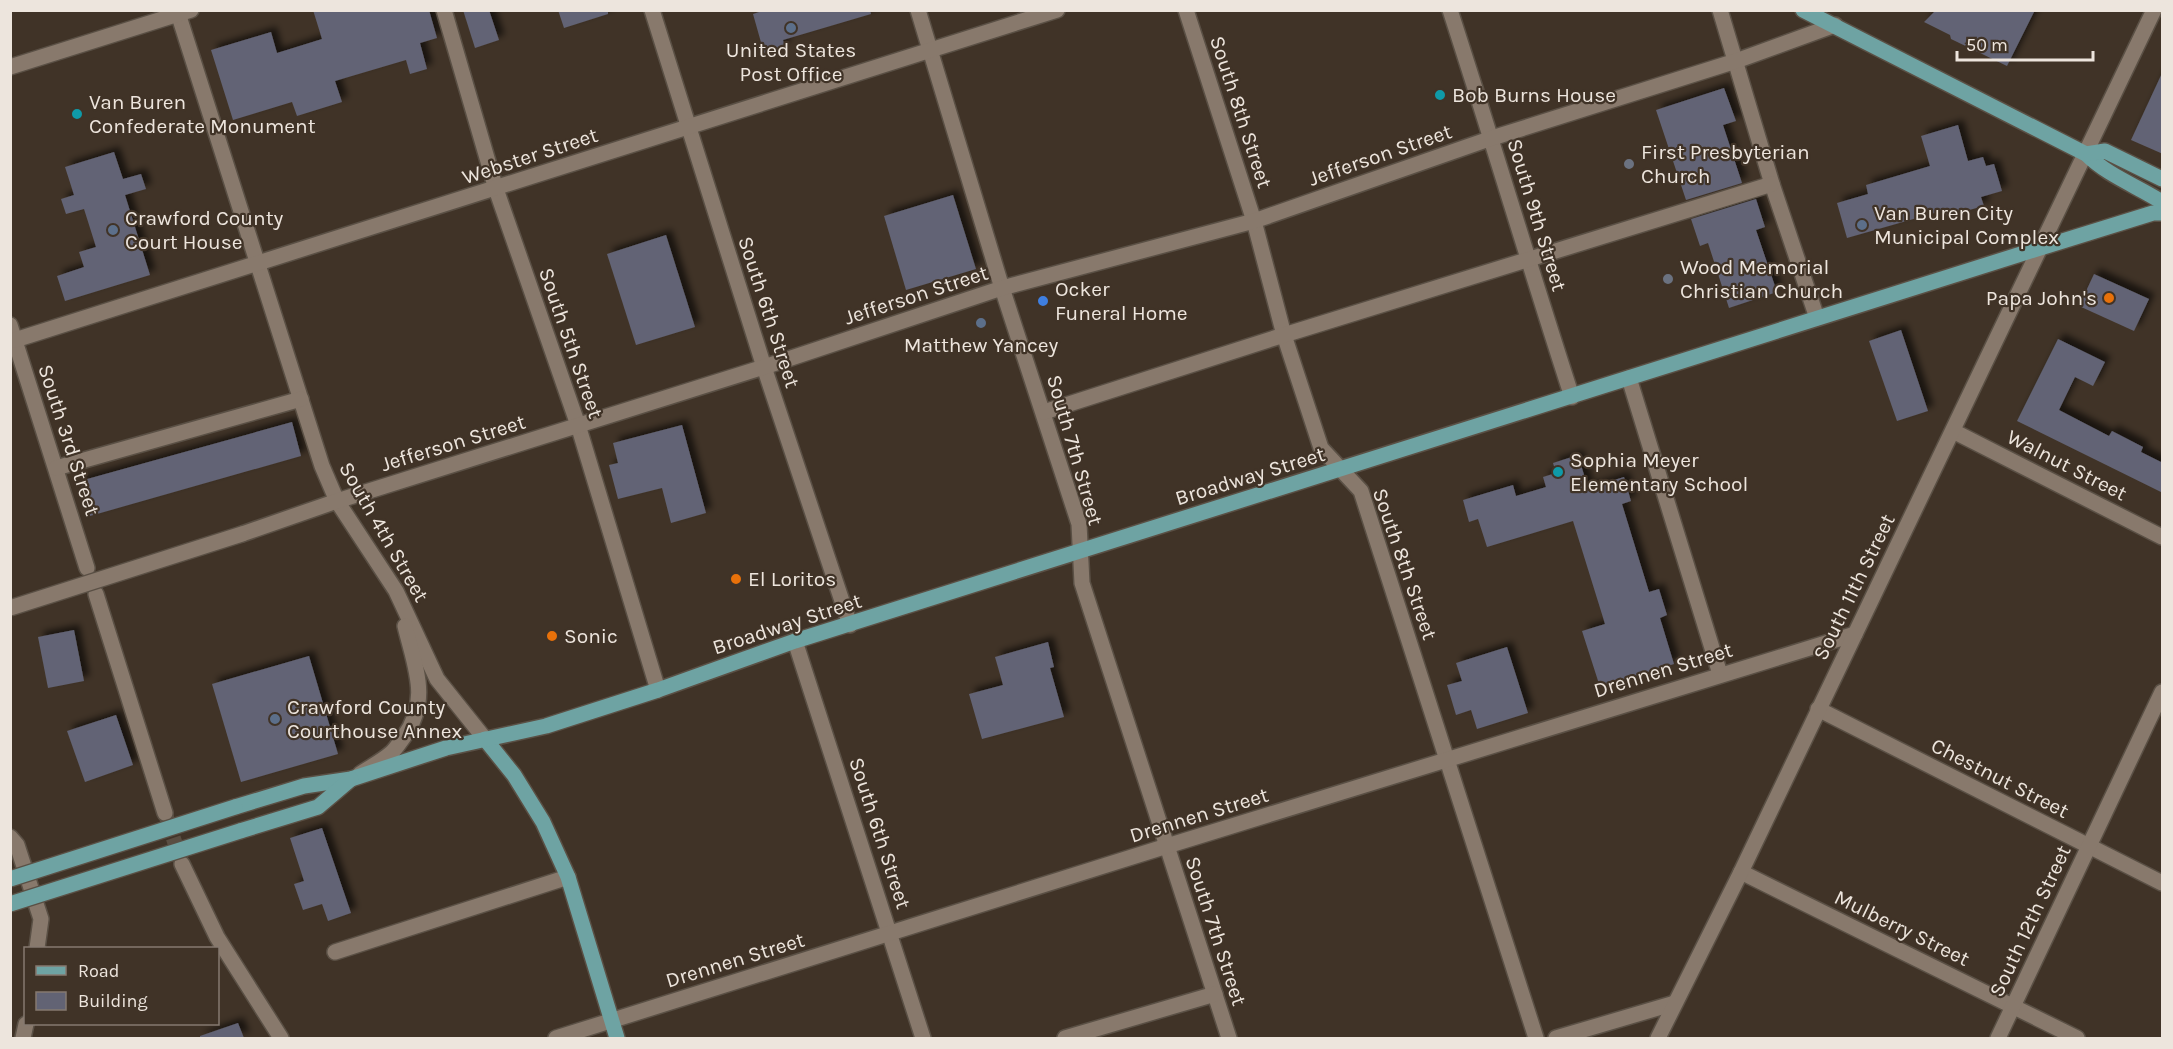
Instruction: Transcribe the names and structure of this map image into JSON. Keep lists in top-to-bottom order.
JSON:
{
  "streets": {
    "main road": ["Broadway Street", "South 4th Street"],
    "street": [
      "South 8th Street",
      "Jefferson Street",
      "Webster Street",
      "South 9th Street",
      "South 6th Street",
      "South 5th Street",
      "South 3rd Street",
      "South 7th Street",
      "Walnut Street",
      "South 11th Street",
      "Drennen Street",
      "Chestnut Street",
      "South 12th Street",
      "Mulberry Street"
    ]
  },
  "crossings": [
    ["South 8th Street", "Jefferson Street"],
    ["South 8th Street", "Broadway Street"],
    ["South 8th Street", "Drennen Street"],
    ["Jefferson Street", "South 9th Street"],
    ["Jefferson Street", "South 6th Street"],
    ["Jefferson Street", "South 5th Street"],
    ["Jefferson Street", "South 7th Street"],
    ["Jefferson Street", "South 4th Street"],
    ["Webster Street", "South 6th Street"],
    ["Webster Street", "South 5th Street"],
    ["Webster Street", "South 3rd Street"],
    ["Webster Street", "South 7th Street"],
    ["Webster Street", "South 4th Street"],
    ["South 9th Street", "Broadway Street"],
    ["South 6th Street", "Broadway Street"],
    ["South 6th Street", "Drennen Street"],
    ["South 5th Street", "Broadway Street"],
    ["South 7th Street", "Broadway Street"],
    ["South 7th Street", "Drennen Street"],
    ["Walnut Street", "South 11th Street"],
    ["Broadway Street", "South 4th Street"],
    ["Broadway Street", "South 11th Street"],
    ["South 4th Street", "Drennen Street"],
    ["South 11th Street", "Drennen Street"],
    ["South 11th Street", "Chestnut Street"],
    ["South 11th Street", "Mulberry Street"],
    ["Chestnut Street", "South 12th Street"],
    ["South 12th Street", "Mulberry Street"]
  ],
  "places": [
    "United States Post Office",
    "Bob Burns House",
    "Van Buren Confederate Monument",
    "First Presbyterian Church",
    "Van Buren City Municipal Complex",
    "Crawford County Court House",
    "Wood Memorial Christian Church",
    "Papa John's",
    "Ocker Funeral Home",
    "Matthew Yancey",
    "Sophia Meyer Elementary School",
    "El Loritos",
    "Sonic",
    "Crawford County Courthouse Annex"
  ],
  "legend": ["Road", "Building"],
  "scale_bar": "50 m"
}
